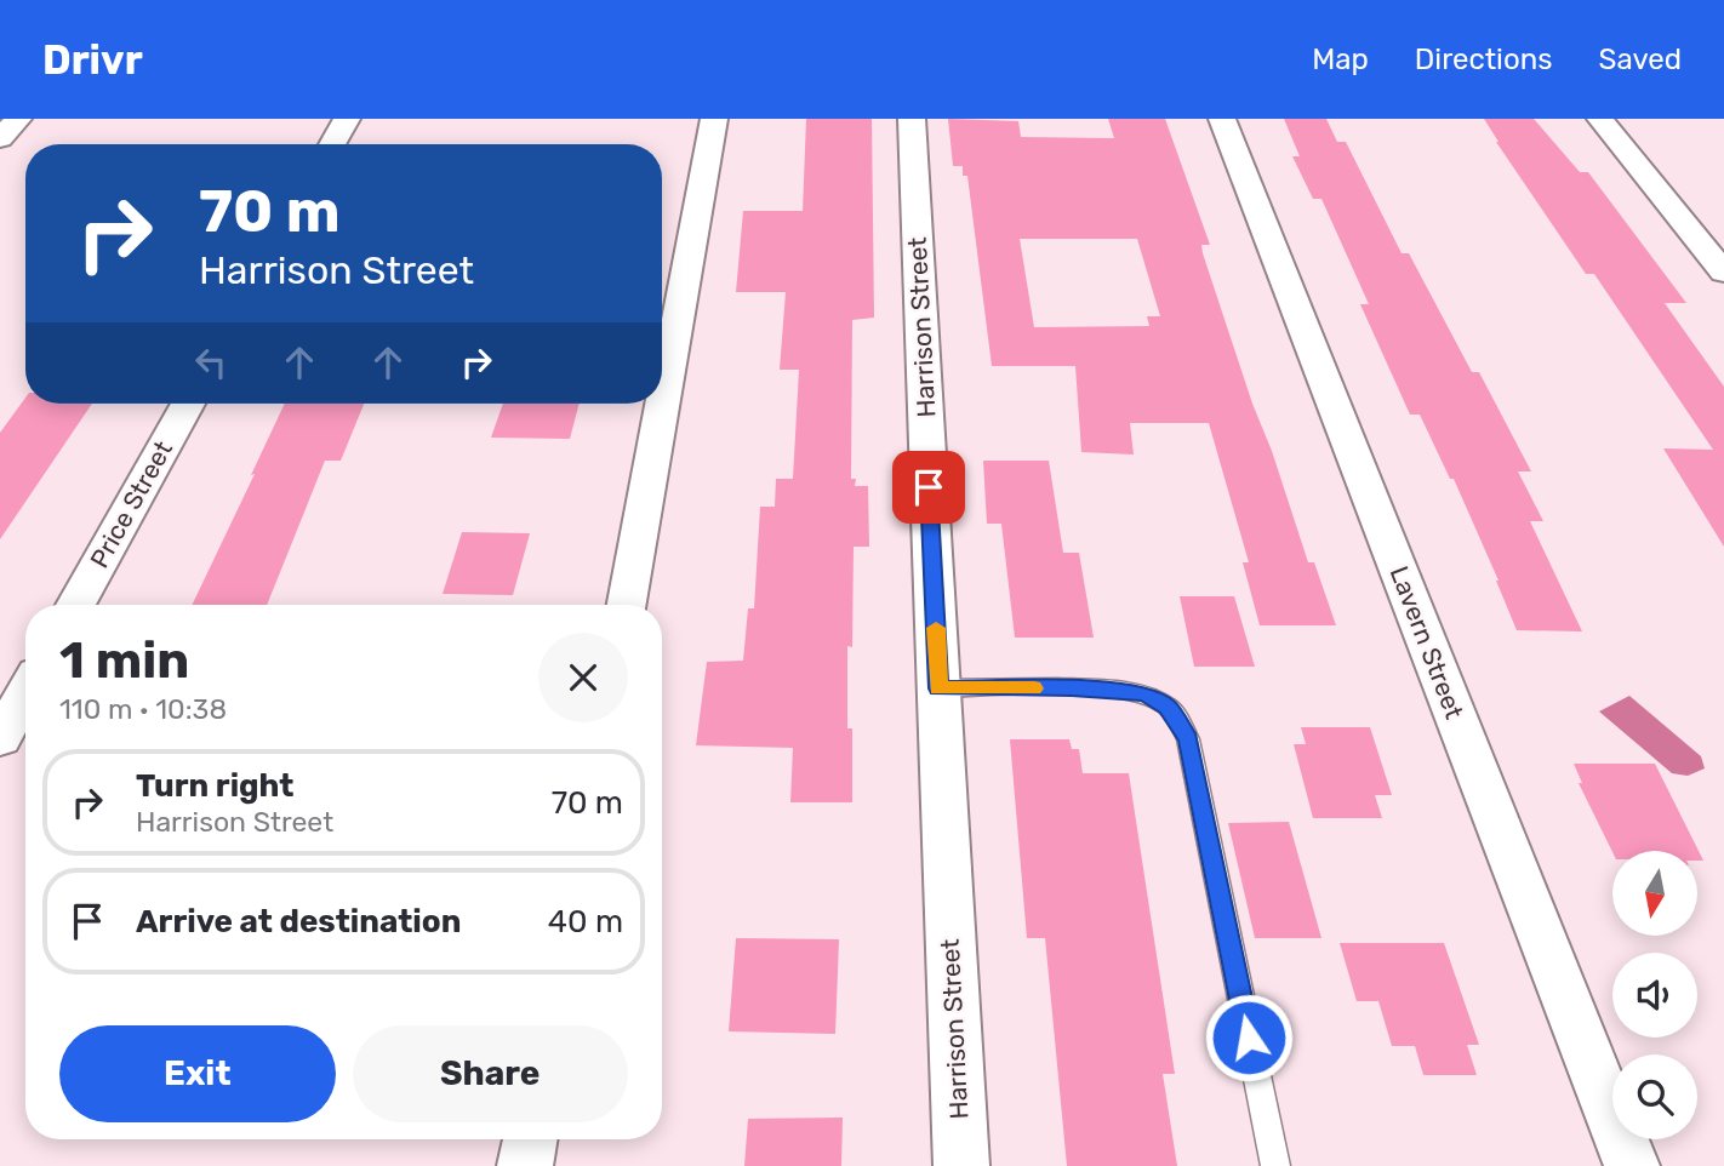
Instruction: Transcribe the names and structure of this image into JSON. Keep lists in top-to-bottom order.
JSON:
{
  "streets": {
    "street": ["Harrison Street", "Price Street", "Lavern Street"]
  },
  "north": "bottom",
  "page": {
    "header": "Drivr",
    "nav": ["Map", "Directions", "Saved"],
    "turn": ["70 m", "Harrison Street"],
    "heading": ["1 min", "110 m · 10:38"],
    "list": [
      {
        "name": "Turn right",
        "note": "Harrison Street",
        "value": "70 m"
      },
      {
        "name": "Arrive at destination",
        "value": "40 m"
      }
    ],
    "buttons": ["Exit", "Share"]
  }
}
